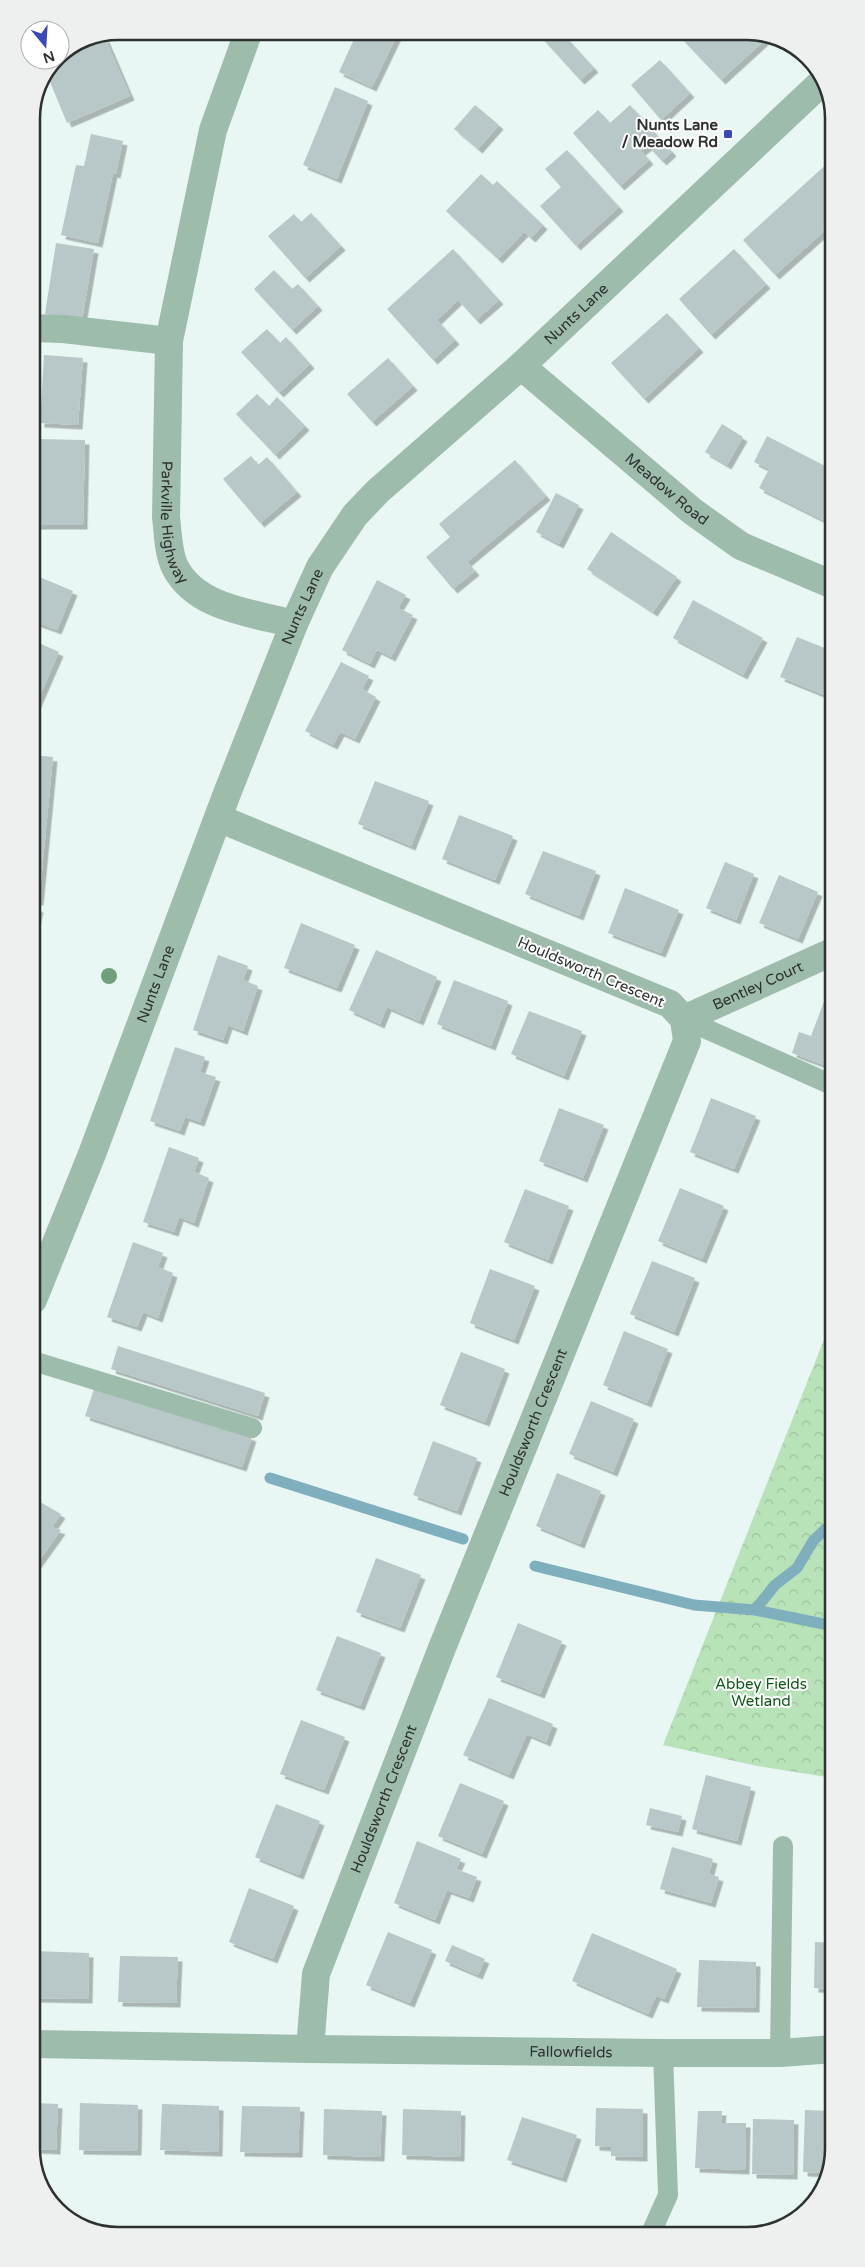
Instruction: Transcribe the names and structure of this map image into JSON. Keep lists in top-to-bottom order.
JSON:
{
  "streets": {
    "street": [
      "Nunts Lane",
      "Meadow Road",
      "Parkville Highway",
      "Houldsworth Crescent",
      "Bentley Court",
      "Fallowfields"
    ]
  },
  "crossings": [
    ["Nunts Lane", "Meadow Road"],
    ["Nunts Lane", "Parkville Highway"],
    ["Nunts Lane", "Houldsworth Crescent"],
    ["Houldsworth Crescent", "Bentley Court"],
    ["Houldsworth Crescent", "Fallowfields"]
  ],
  "parks": ["Abbey Fields Wetland"],
  "places": {
    "transit": ["Nunts Lane / Meadow Rd"]
  },
  "north": "bottom"
}
